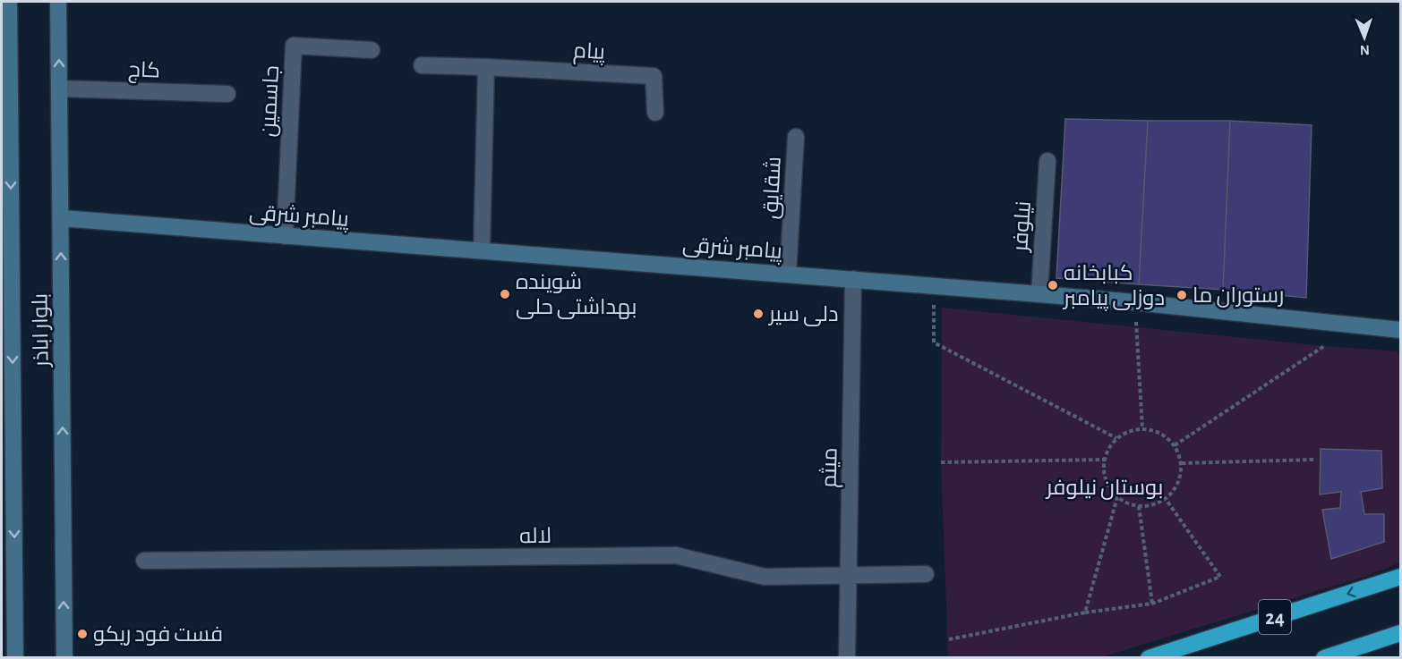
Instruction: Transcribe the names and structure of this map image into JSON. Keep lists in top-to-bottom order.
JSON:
{
  "streets": {
    "highway": ["24"],
    "street": [
      "پیام",
      "کاج",
      "جاسمین",
      "شقایق",
      "پیامبر شرقی",
      "نیلوفر",
      "بلوار اباذر",
      "میثم",
      "لاله"
    ]
  },
  "crossings": [
    ["کاج", "بلوار اباذر"],
    ["جاسمین", "پیامبر شرقی"],
    ["شقایق", "پیامبر شرقی"],
    ["پیامبر شرقی", "نیلوفر"],
    ["پیامبر شرقی", "بلوار اباذر"],
    ["پیامبر شرقی", "میثم"],
    ["میثم", "لاله"]
  ],
  "parks": ["بوستان نیلوفر"],
  "places": [
    "کبابخانه دوزلی پیامبر",
    "شوینده بهداشتی حلی",
    "رستوران ما",
    "دلی سیر",
    "فست فود ریکو"
  ],
  "north": "bottom"
}
